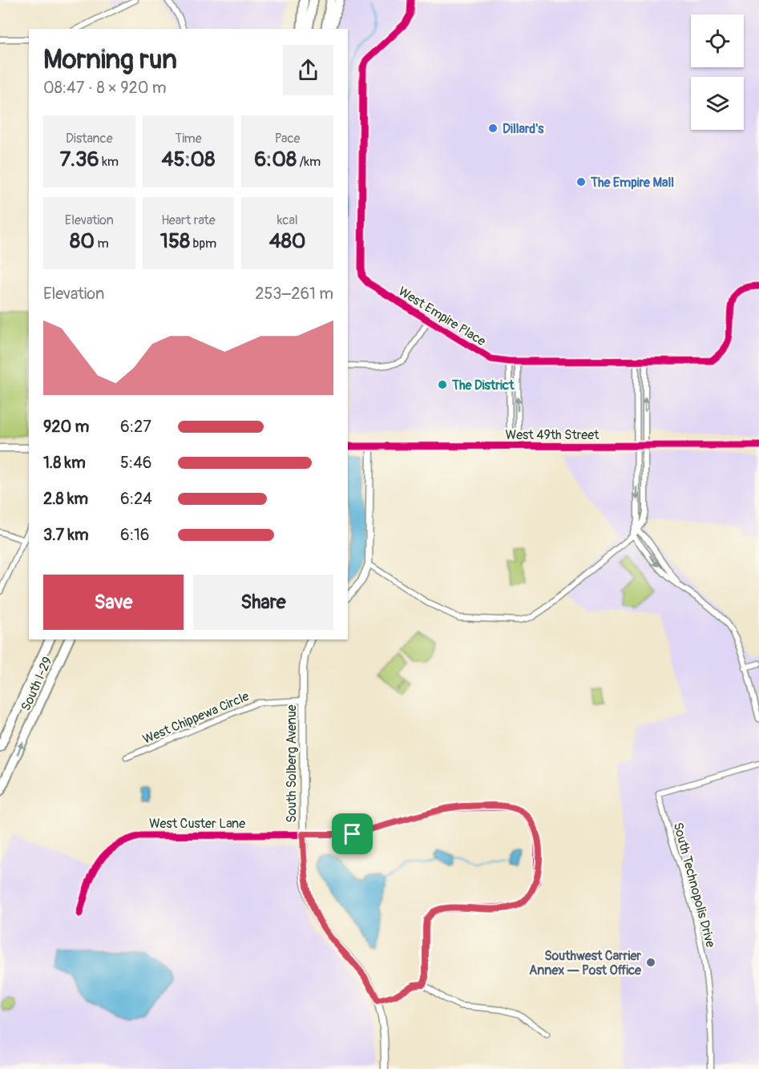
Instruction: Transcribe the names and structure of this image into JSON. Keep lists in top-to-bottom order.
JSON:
{
  "streets": {
    "highway": ["South I-29"],
    "main road": ["West 49th Street", "South Solberg Avenue"],
    "street": [
      "West Empire Place",
      "West Chippewa Circle",
      "West Custer Lane",
      "South Technopolis Drive"
    ]
  },
  "crossings": [
    ["West Chippewa Circle", "South Solberg Avenue"],
    ["South Solberg Avenue", "West Custer Lane"]
  ],
  "places": [
    "Dillard's",
    "The Empire Mall",
    "The District",
    "Southwest Carrier Annex — Post Office"
  ],
  "page": {
    "heading": ["Morning run", "08:47 · 8 × 920 m"],
    "stats": [
      ["Distance", "7.36 km"],
      ["Time", "45:08"],
      ["Pace", "6:08 /km"],
      ["Elevation", "80 m"],
      ["Heart rate", "158 bpm"],
      ["kcal", "480"]
    ],
    "chart": ["Elevation", "253–261 m"],
    "list": [
      {
        "name": "920 m",
        "note": "6:27"
      },
      {
        "name": "1.8 km",
        "note": "5:46"
      },
      {
        "name": "2.8 km",
        "note": "6:24"
      },
      {
        "name": "3.7 km",
        "note": "6:16"
      }
    ],
    "buttons": ["Save", "Share"]
  }
}
